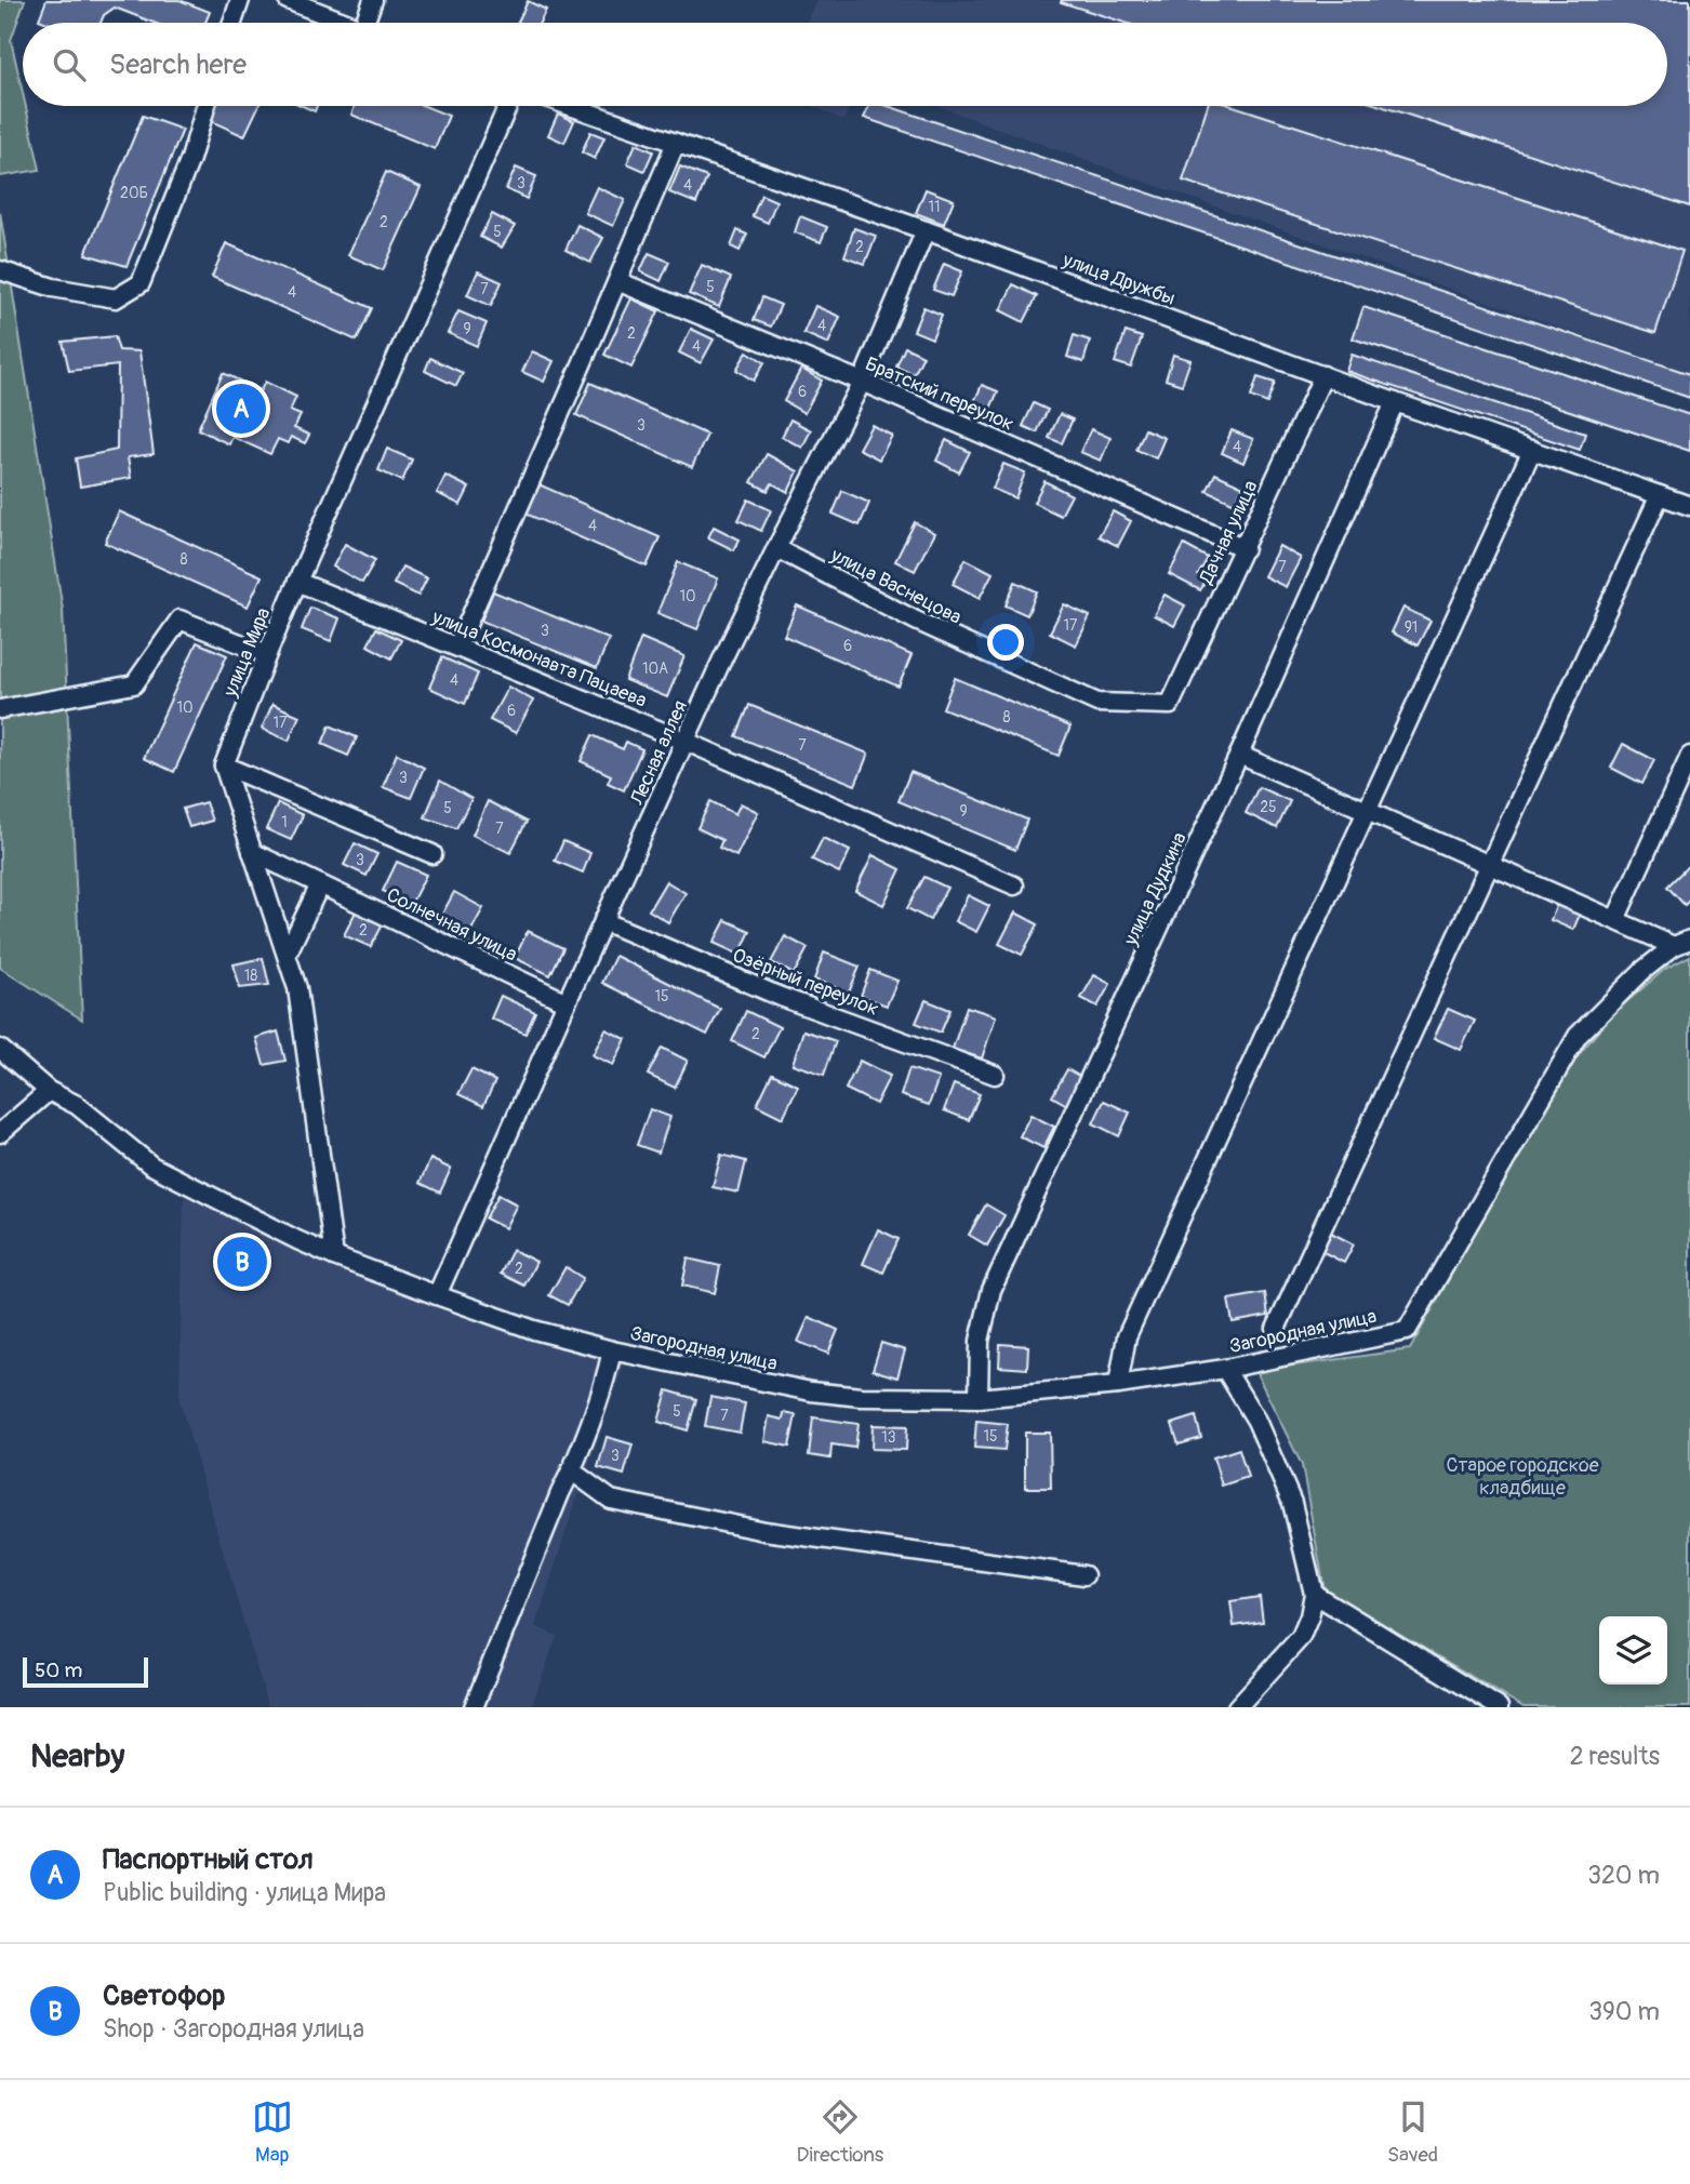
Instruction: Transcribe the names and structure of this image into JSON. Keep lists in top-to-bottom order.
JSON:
{
  "streets": {
    "street": [
      "улица Дружбы",
      "Братский переулок",
      "Дачная улица",
      "улица Васнецова",
      "улица Мира",
      "улица Космонавта Пацаева",
      "Лесная аллея",
      "улица Дудкина",
      "Солнечная улица",
      "Озёрный переулок",
      "Загородная улица"
    ]
  },
  "crossings": [
    ["улица Дружбы", "Дачная улица"],
    ["улица Дружбы", "Лесная аллея"],
    ["улица Дружбы", "улица Дудкина"],
    ["Братский переулок", "Дачная улица"],
    ["Братский переулок", "Лесная аллея"],
    ["Дачная улица", "улица Васнецова"],
    ["улица Васнецова", "Лесная аллея"],
    ["улица Мира", "улица Космонавта Пацаева"],
    ["улица Космонавта Пацаева", "Лесная аллея"],
    ["Лесная аллея", "Солнечная улица"],
    ["Лесная аллея", "Озёрный переулок"],
    ["Лесная аллея", "Загородная улица"],
    ["улица Дудкина", "Загородная улица"]
  ],
  "parks": ["Старое городское кладбище"],
  "house_numbers": [
    "3",
    "4",
    "20Б",
    "11",
    "2",
    "5",
    "2",
    "5",
    "7",
    "4",
    "4",
    "9",
    "2",
    "4",
    "6",
    "3",
    "4",
    "4",
    "8",
    "7",
    "10",
    "17",
    "91",
    "3",
    "6",
    "10А",
    "4",
    "10",
    "6",
    "8",
    "17",
    "7",
    "3",
    "25",
    "5",
    "9",
    "1",
    "7",
    "3",
    "2",
    "18",
    "15",
    "2",
    "2",
    "5",
    "7",
    "15",
    "13",
    "3"
  ],
  "scale_bar": "50 m",
  "page": {
    "search": "Search here",
    "pins": ["A", "B"],
    "scale": "50 m",
    "heading": ["Nearby", "2 results"],
    "list": [
      {
        "mark": "A",
        "name": "Паспортный стол",
        "note": "Public building · улица Мира",
        "value": "320 m"
      },
      {
        "mark": "B",
        "name": "Светофор",
        "note": "Shop · Загородная улица",
        "value": "390 m"
      }
    ],
    "nav": ["Map", "Directions", "Saved"]
  }
}
